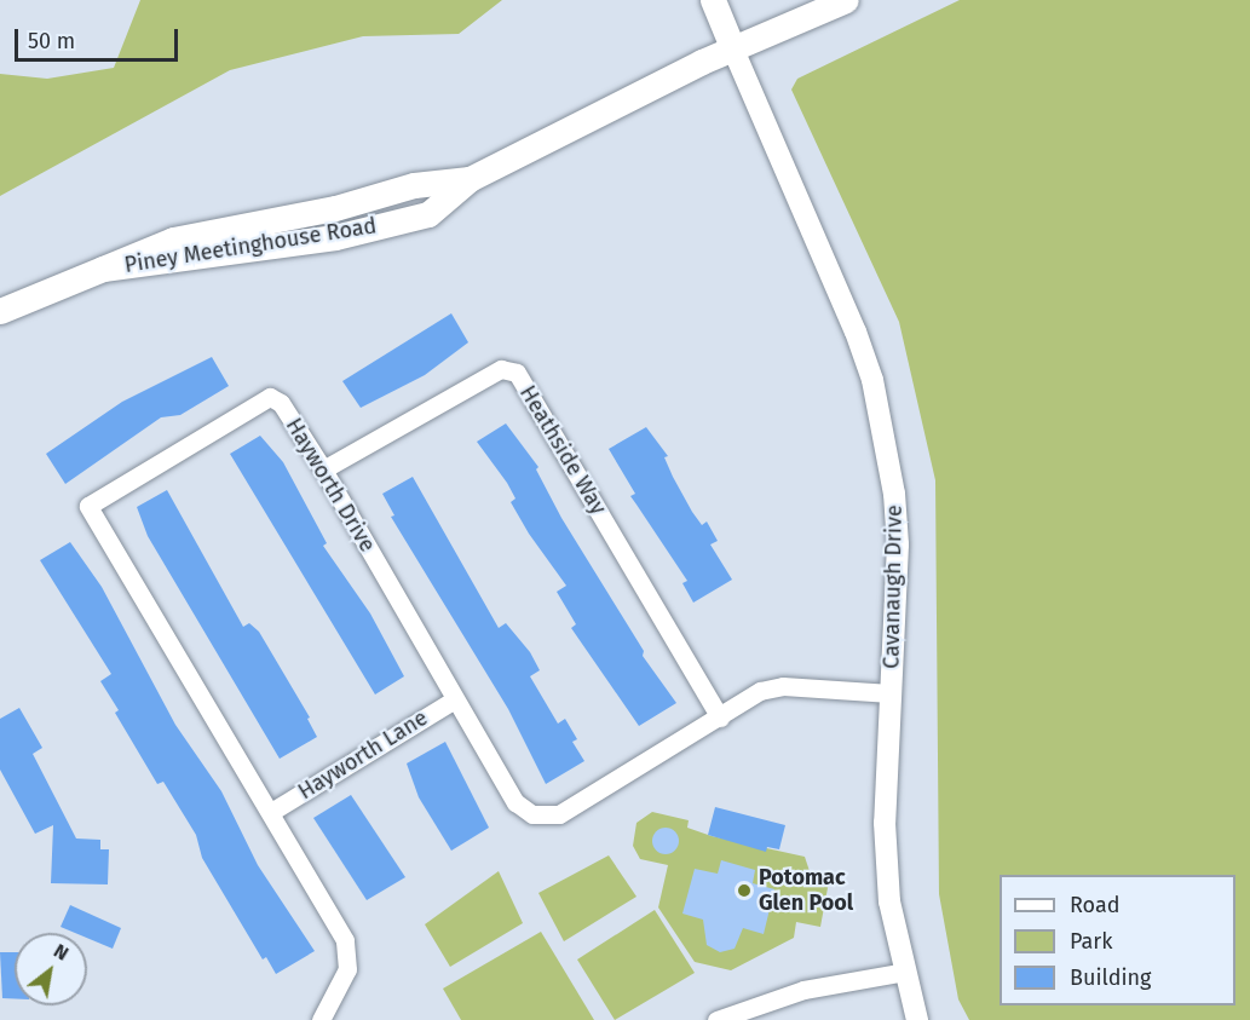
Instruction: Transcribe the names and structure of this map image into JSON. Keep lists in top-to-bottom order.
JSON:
{
  "streets": {
    "main road": ["Piney Meetinghouse Road"],
    "street": [
      "Heathside Way",
      "Hayworth Drive",
      "Cavanaugh Drive",
      "Hayworth Lane"
    ]
  },
  "crossings": [
    ["Piney Meetinghouse Road", "Cavanaugh Drive"],
    ["Heathside Way", "Hayworth Drive"],
    ["Hayworth Drive", "Cavanaugh Drive"],
    ["Hayworth Drive", "Hayworth Lane"]
  ],
  "places": ["Potomac Glen Pool"],
  "legend": ["Road", "Park", "Building"],
  "scale_bar": "50 m",
  "north": "top right"
}
